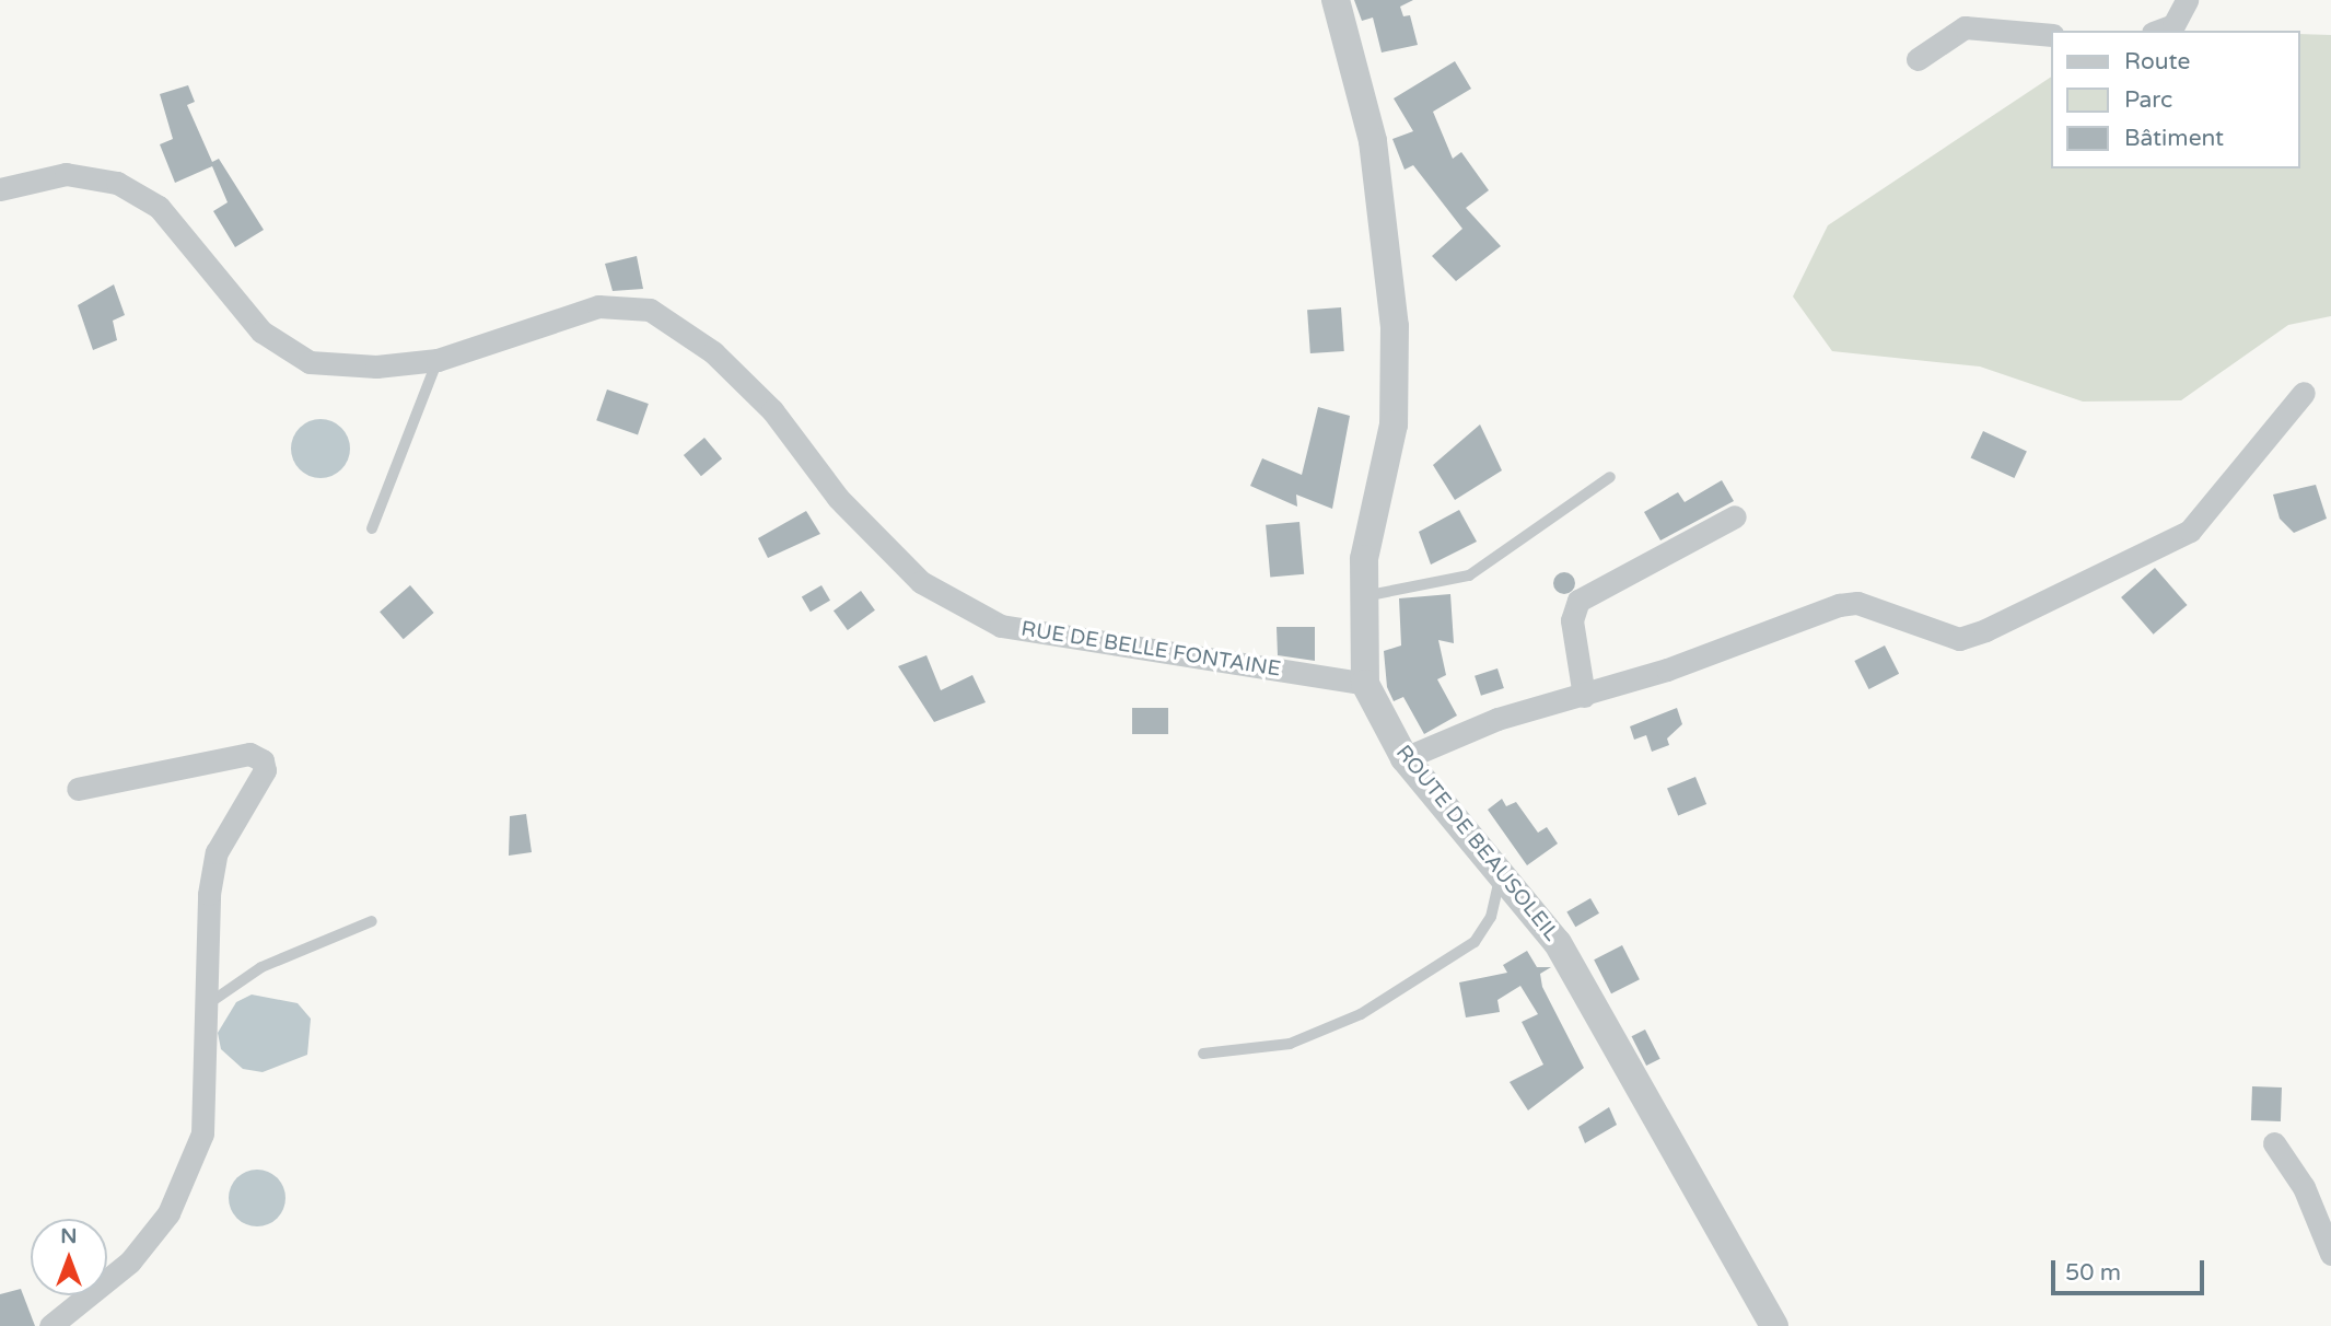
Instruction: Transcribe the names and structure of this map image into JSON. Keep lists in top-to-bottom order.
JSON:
{
  "streets": {
    "street": ["RUE DE BELLE FONTAINE", "ROUTE DE BEAUSOLEIL"]
  },
  "crossings": [
    ["RUE DE BELLE FONTAINE", "ROUTE DE BEAUSOLEIL"]
  ],
  "legend": ["Route", "Parc", "Bâtiment"],
  "scale_bar": "50 m",
  "north": "top"
}
